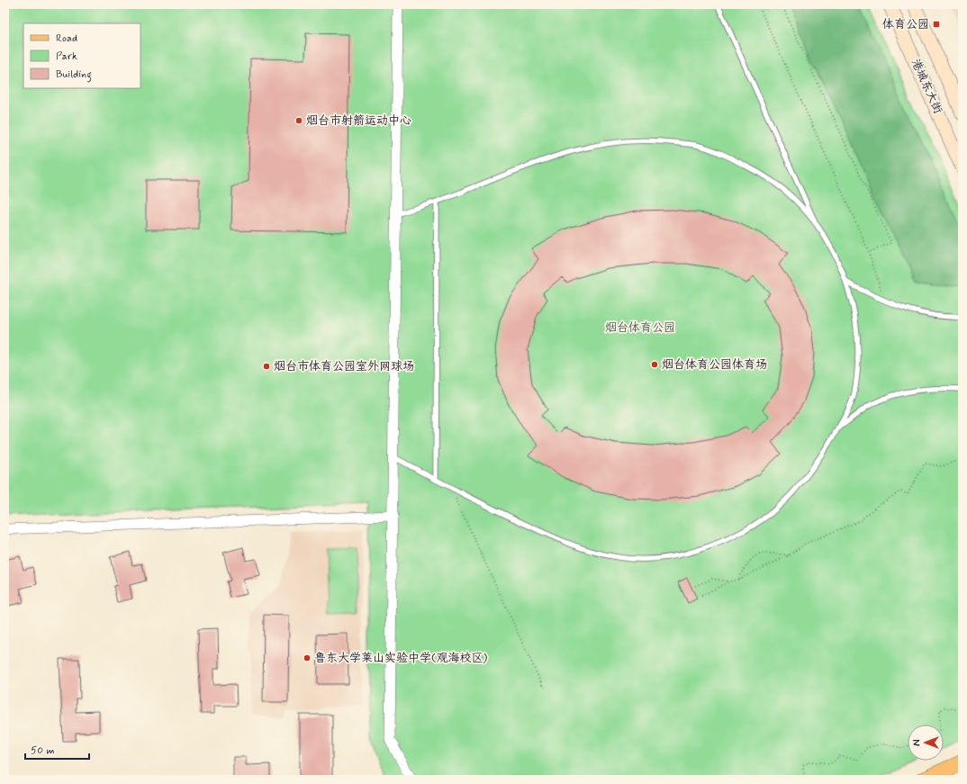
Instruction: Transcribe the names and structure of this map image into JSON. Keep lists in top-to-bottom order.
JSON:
{
  "streets": {
    "main road": ["港城东大街"]
  },
  "parks": ["烟台体育公园"],
  "places": {
    "transit": ["体育公园"],
    "other": [
      "烟台市射箭运动中心",
      "烟台体育公园体育场",
      "烟台市体育公园室外网球场",
      "鲁东大学莱山实验中学(观海校区)"
    ]
  },
  "legend": ["Road", "Park", "Building"],
  "scale_bar": "50 m",
  "north": "left"
}
